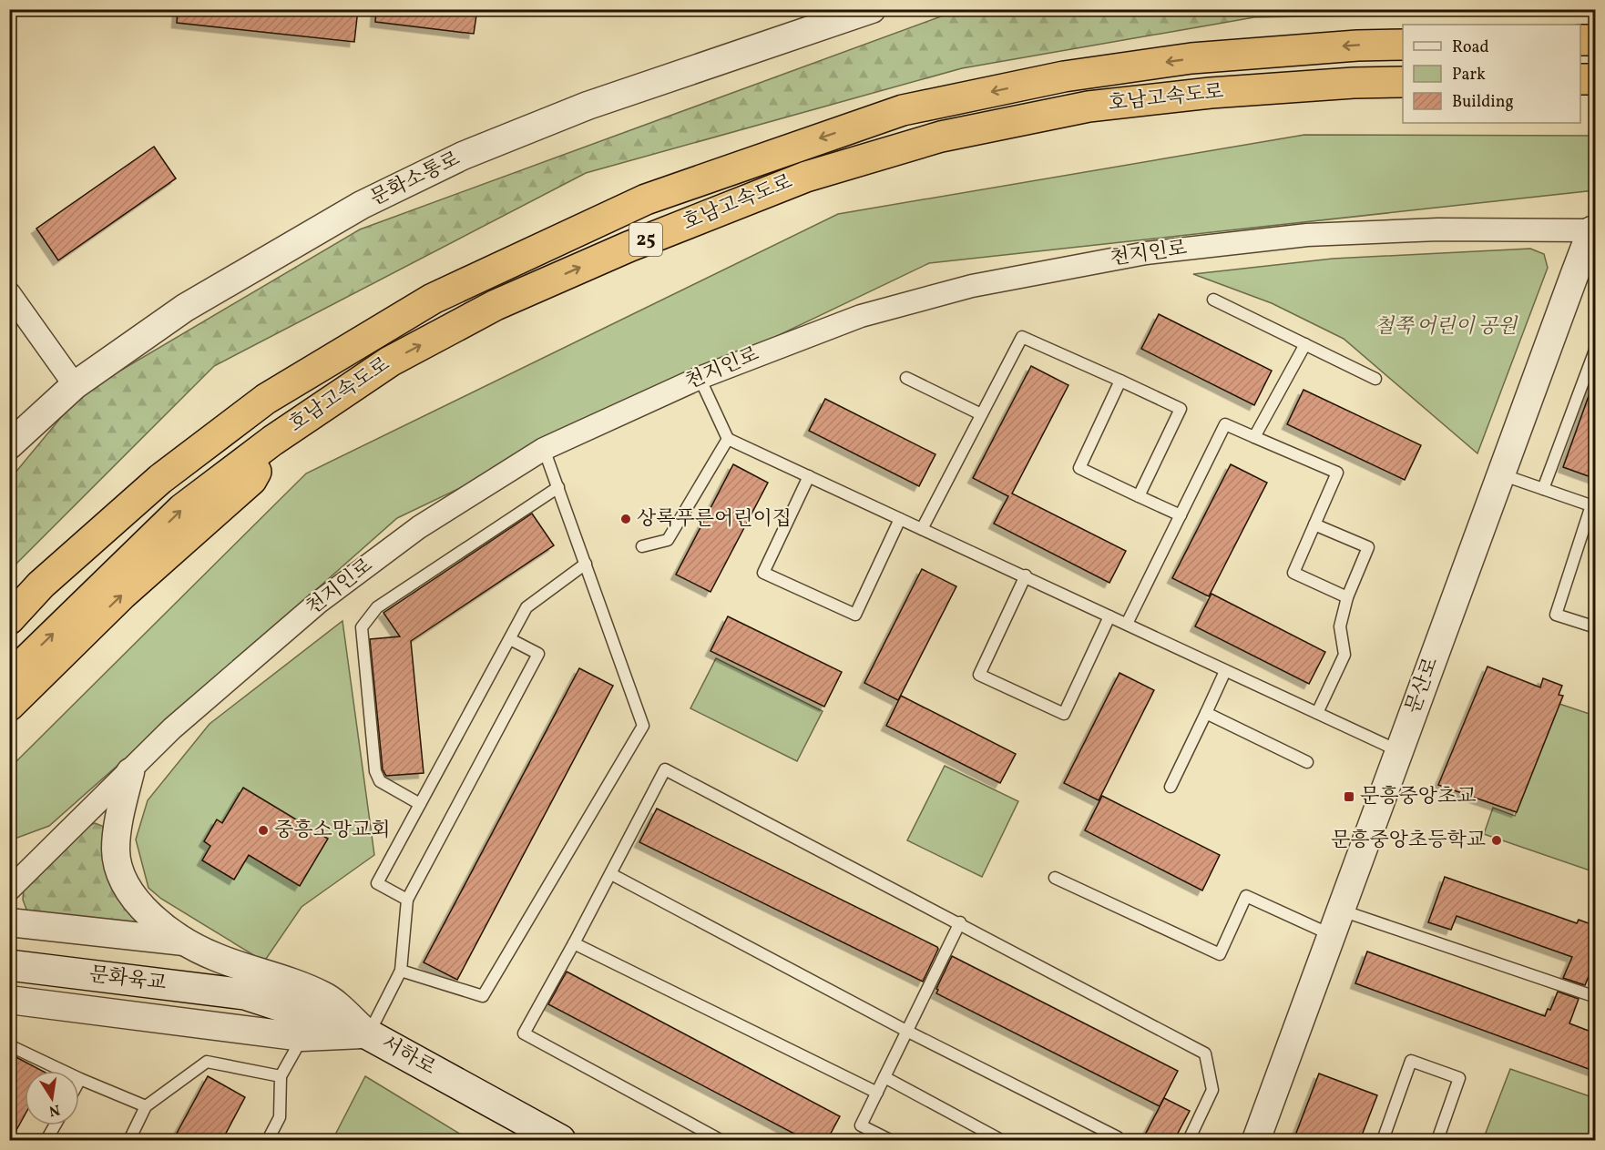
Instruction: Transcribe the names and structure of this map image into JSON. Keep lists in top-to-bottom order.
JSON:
{
  "streets": {
    "highway": ["호남고속도로", "25"],
    "main road": ["문화육교", "서하로"],
    "street": ["문화소통로", "천지인로", "문산로"]
  },
  "crossings": [
    ["천지인로", "문산로"],
    ["문화육교", "서하로"]
  ],
  "parks": ["철쭉 어린이 공원"],
  "places": {
    "other": ["상록푸른어린이집", "중흥소망교회", "문흥중앙초등학교"],
    "transit": ["문흥중앙초교"]
  },
  "legend": ["Road", "Park", "Building"],
  "north": "bottom"
}
